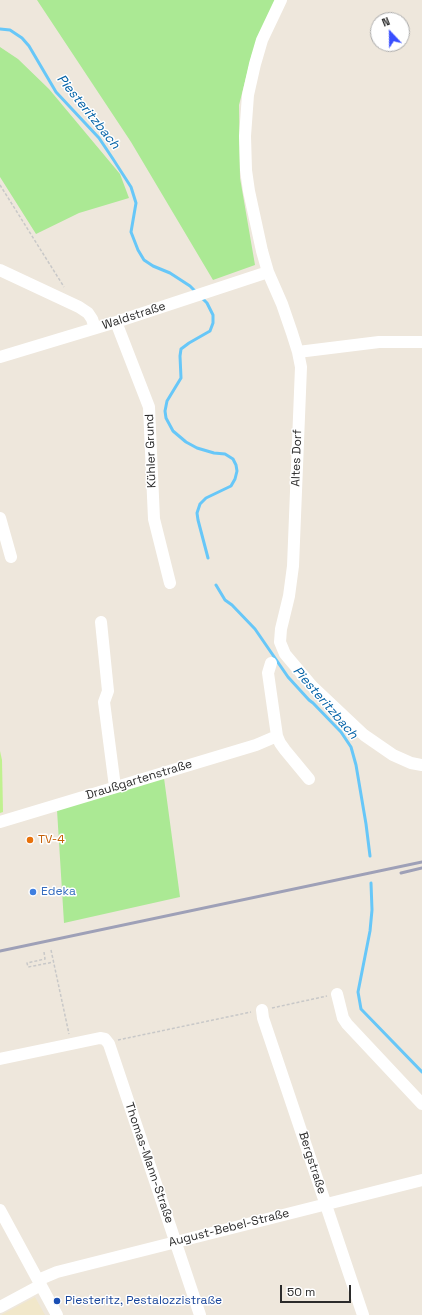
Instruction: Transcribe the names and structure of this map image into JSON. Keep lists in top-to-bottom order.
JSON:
{
  "streets": {
    "street": [
      "Waldstraße",
      "Kühler Grund",
      "Altes Dorf",
      "Draußgartenstraße",
      "Thomas-Mann-Straße",
      "Bergstraße",
      "August-Bebel-Straße"
    ]
  },
  "crossings": [
    ["Waldstraße", "Kühler Grund"],
    ["Waldstraße", "Altes Dorf"],
    ["Thomas-Mann-Straße", "August-Bebel-Straße"],
    ["Bergstraße", "August-Bebel-Straße"]
  ],
  "water": ["Piesteritzbach"],
  "places": ["TV-4", "Edeka", "Piesteritz, Pestalozzistraße"],
  "scale_bar": "50 m",
  "north": "top"
}
